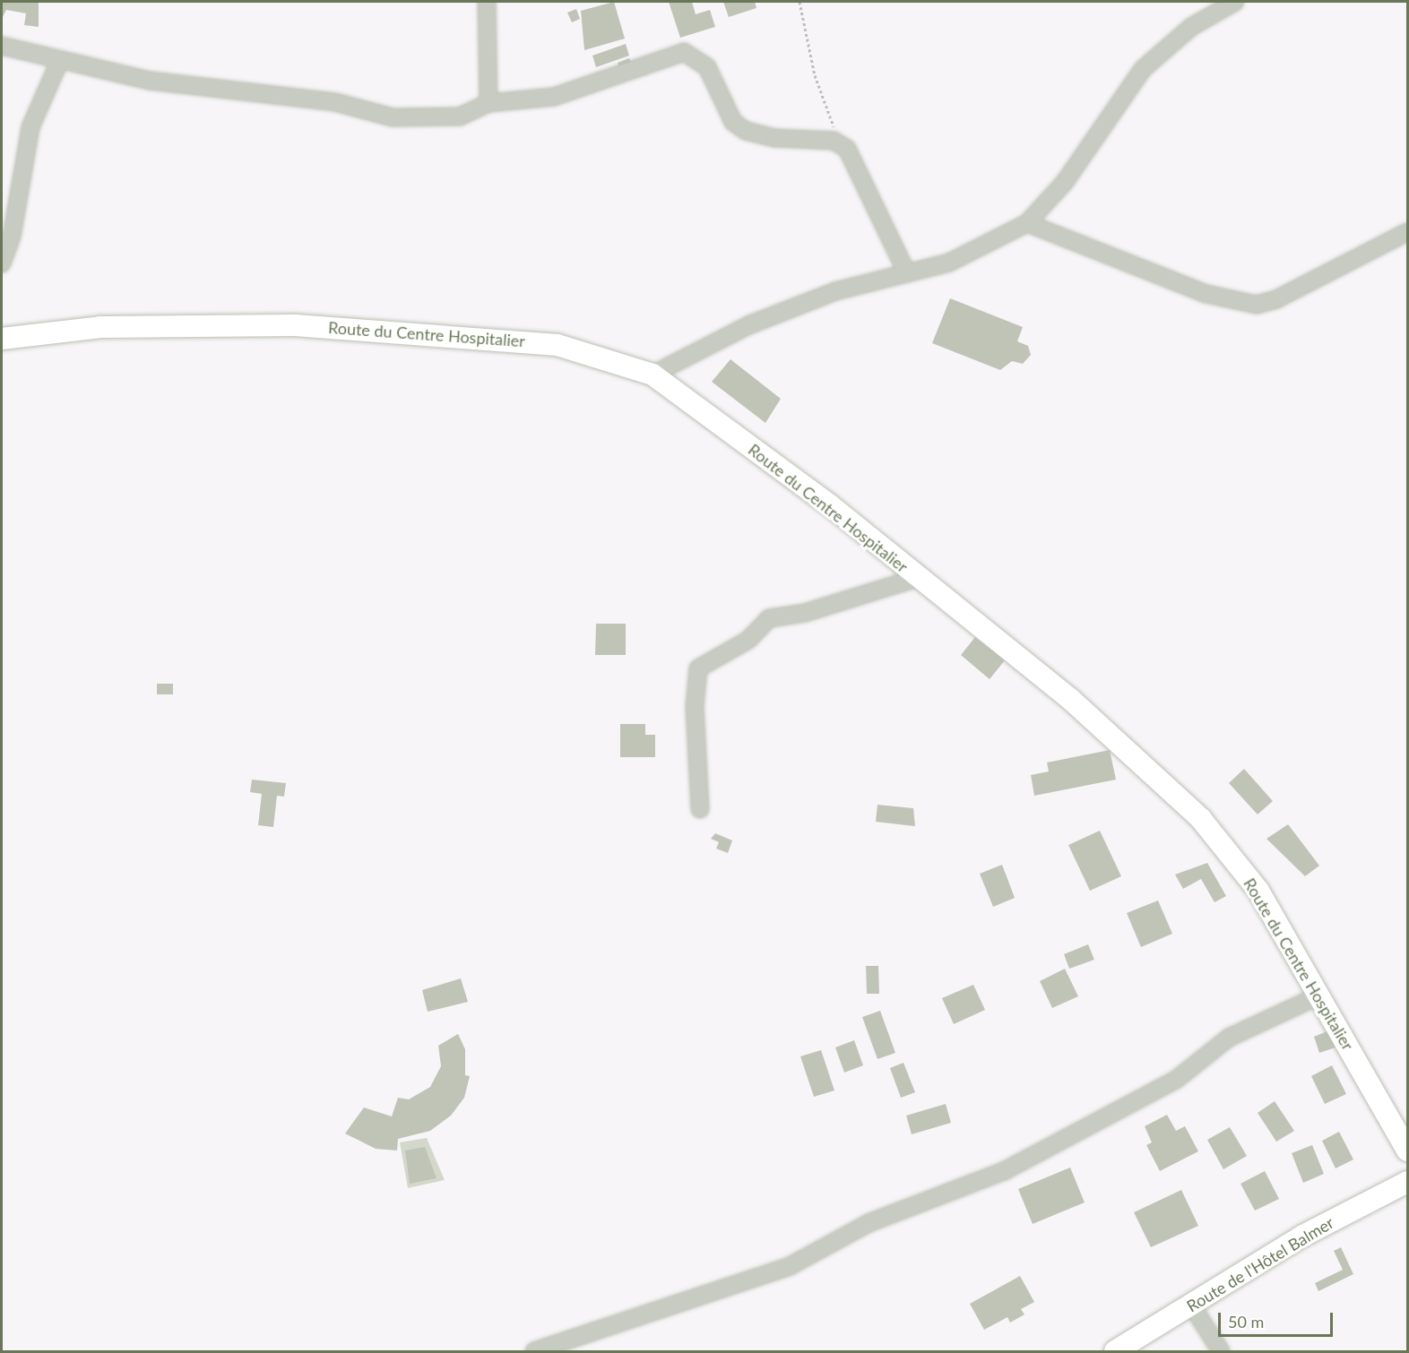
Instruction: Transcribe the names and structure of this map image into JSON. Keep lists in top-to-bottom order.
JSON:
{
  "streets": {
    "street": ["Route du Centre Hospitalier", "Route de l'Hôtel Balmer"]
  },
  "scale_bar": "50 m"
}
